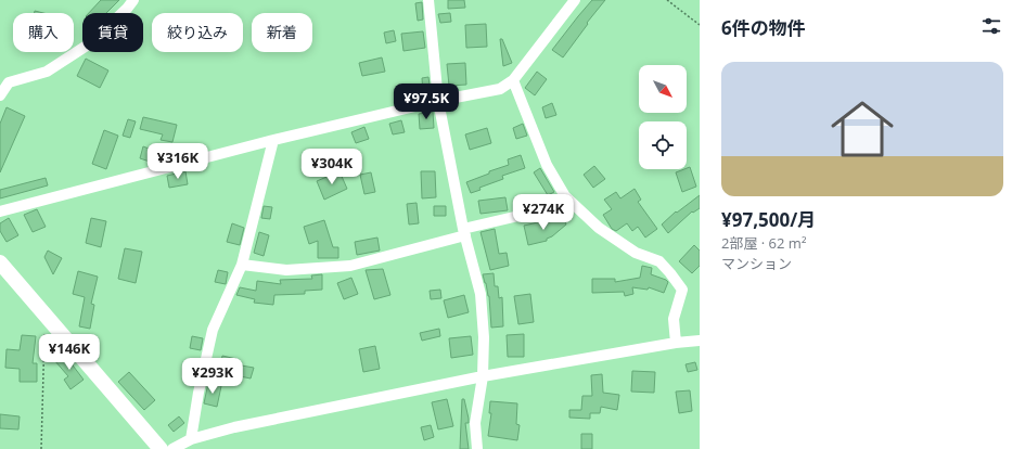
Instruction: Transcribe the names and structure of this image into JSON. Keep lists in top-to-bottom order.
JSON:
{
  "north": "bottom right",
  "page": {
    "heading": "6件の物件",
    "chip": [
      "購入",
      "賃貸",
      "絞り込み",
      "新着"
    ],
    "list": [
      {
        "name": "¥97,500/月",
        "note": "2部屋 · 62 m² · マンション"
      }
    ],
    "price": [
      "¥97.5K",
      "¥316K",
      "¥304K",
      "¥274K",
      "¥146K",
      "¥293K"
    ]
  }
}
